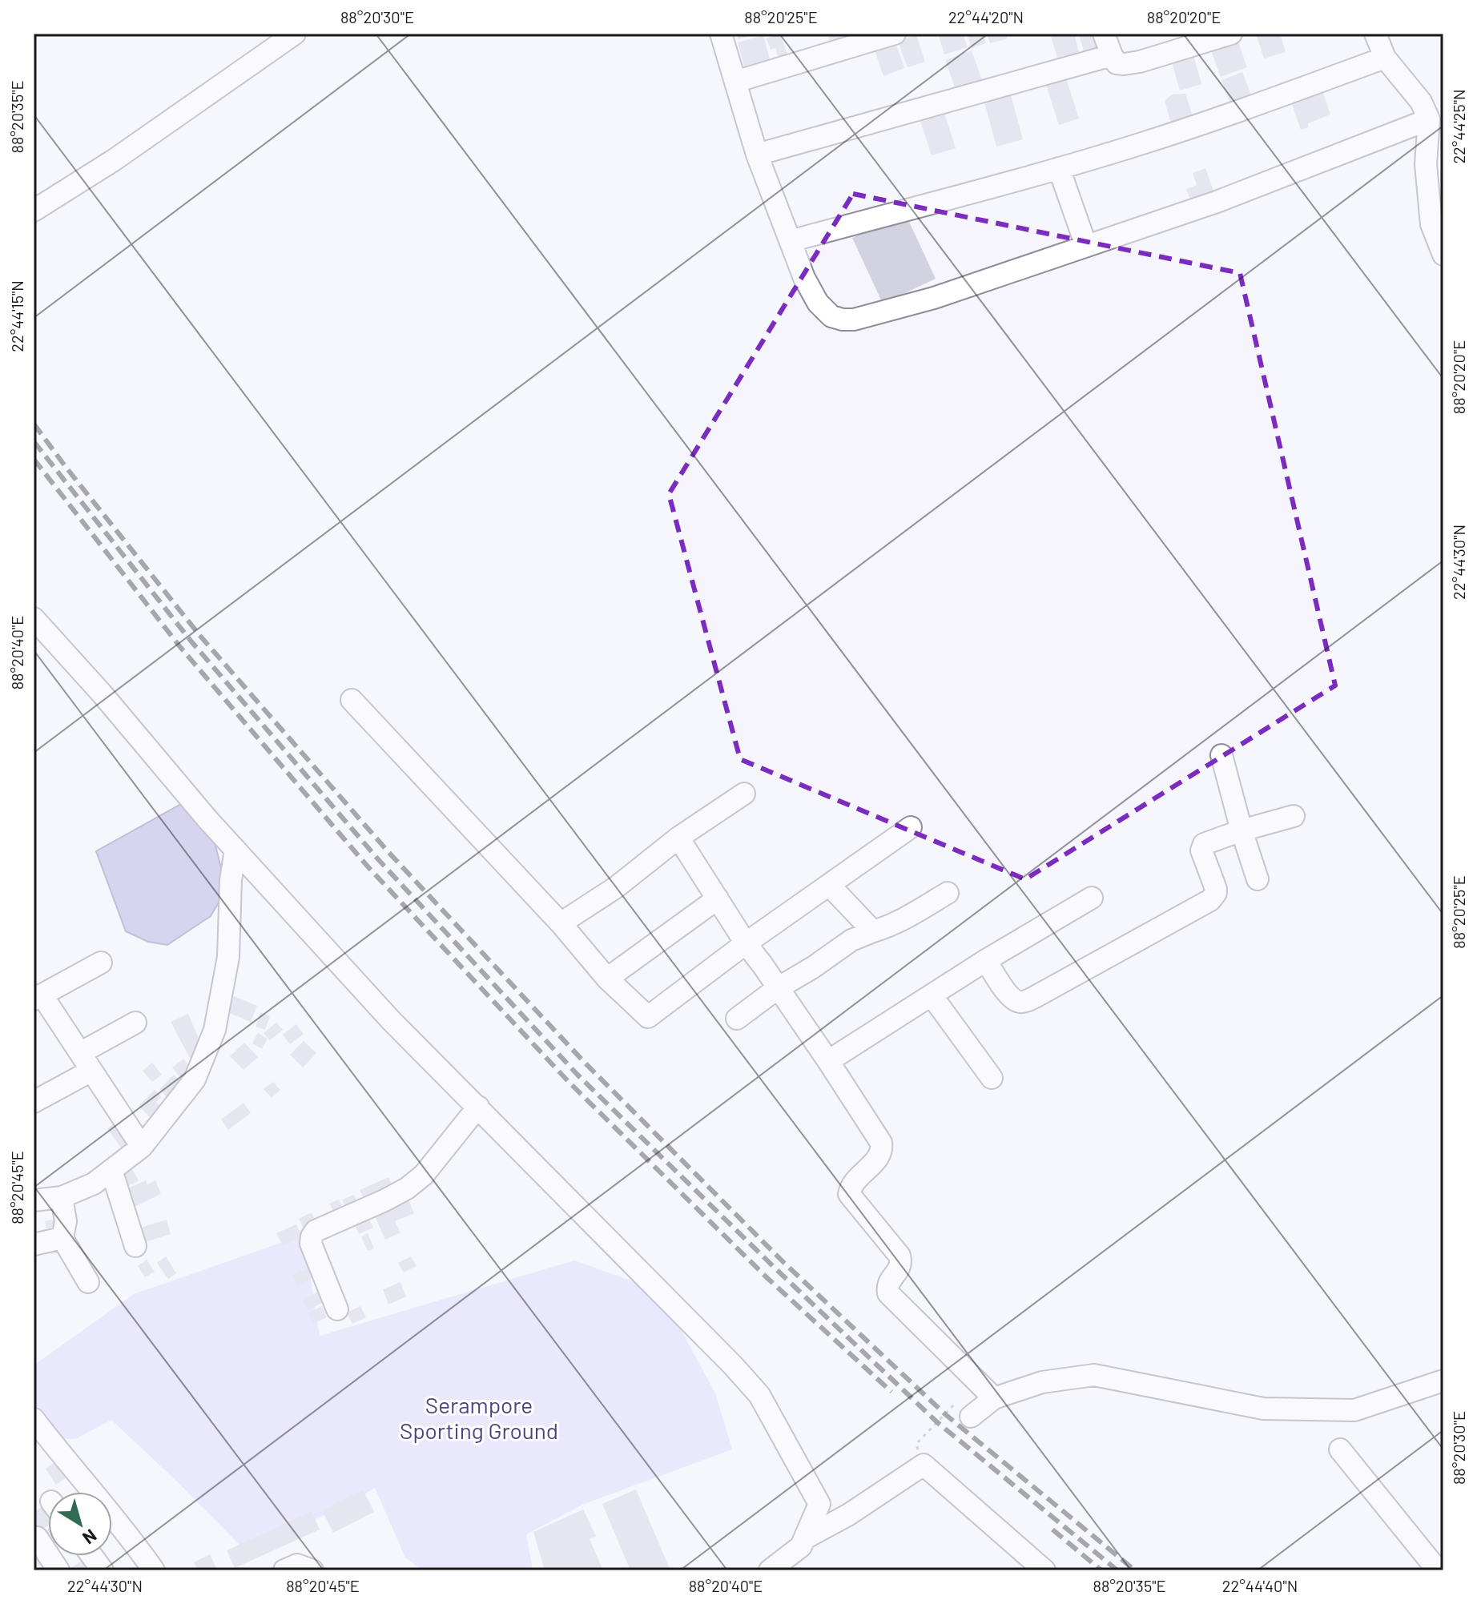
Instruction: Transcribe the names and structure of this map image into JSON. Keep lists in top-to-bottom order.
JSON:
{
  "parks": ["Serampore Sporting Ground"],
  "north": "bottom right",
  "coordinates": [
    "88°20'30\"E",
    "88°20'25\"E",
    "22°44'20\"N",
    "88°20'20\"E",
    "88°20'35\"E",
    "22°44'25\"N",
    "22°44'15\"N",
    "22°44'30\"N",
    "88°20'40\"E",
    "88°20'45\"E",
    "22°44'40\"N"
  ]
}
